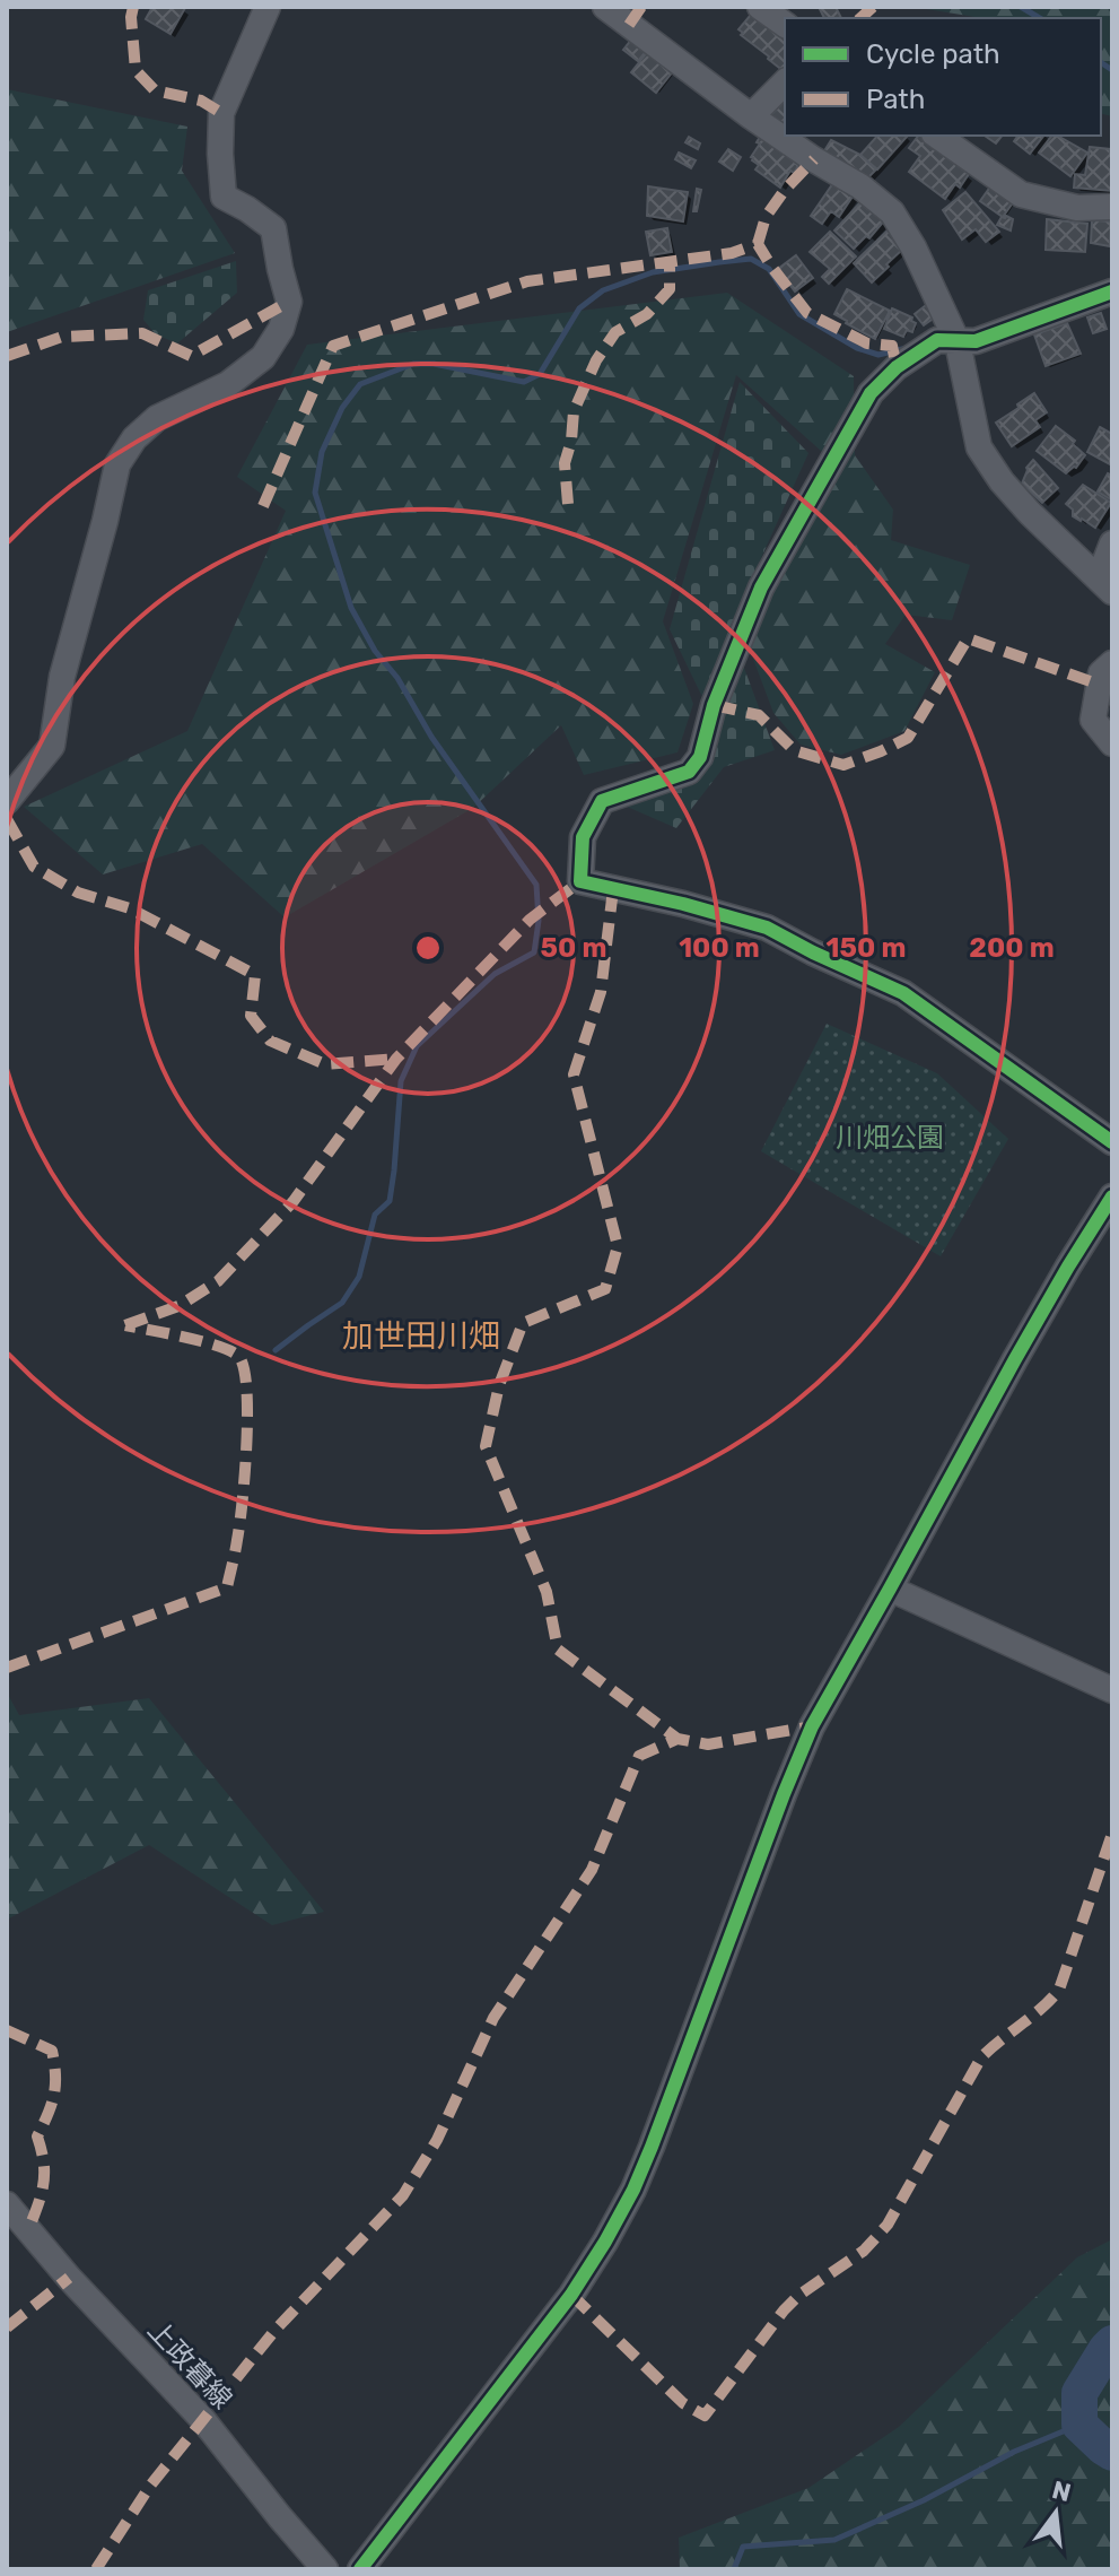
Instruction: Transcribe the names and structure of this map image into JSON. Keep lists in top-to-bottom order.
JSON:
{
  "streets": {
    "street": ["上政暮線"]
  },
  "districts": ["加世田川畑"],
  "parks": ["川畑公園"],
  "legend": ["Cycle path", "Path"],
  "north": "top",
  "rings": [
    "50 m",
    "100 m",
    "150 m",
    "200 m"
  ]
}
